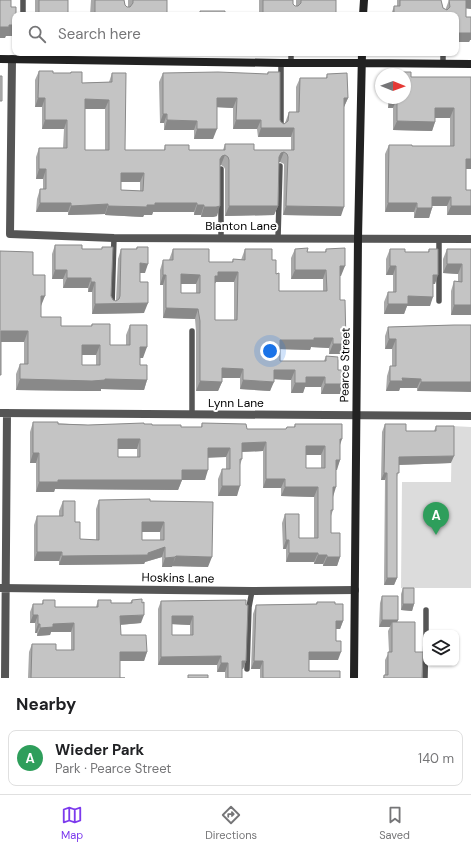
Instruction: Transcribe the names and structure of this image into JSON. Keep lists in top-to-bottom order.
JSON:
{
  "streets": {
    "street": [
      "Blanton Lane",
      "Pearce Street",
      "Lynn Lane",
      "Hoskins Lane"
    ]
  },
  "crossings": [
    ["Blanton Lane", "Pearce Street"],
    ["Pearce Street", "Lynn Lane"],
    ["Pearce Street", "Hoskins Lane"]
  ],
  "north": "right",
  "page": {
    "search": "Search here",
    "pins": "A",
    "heading": "Nearby",
    "list": [
      {
        "mark": "A",
        "name": "Wieder Park",
        "note": "Park · Pearce Street",
        "value": "140 m"
      }
    ],
    "nav": ["Map", "Directions", "Saved"]
  }
}
